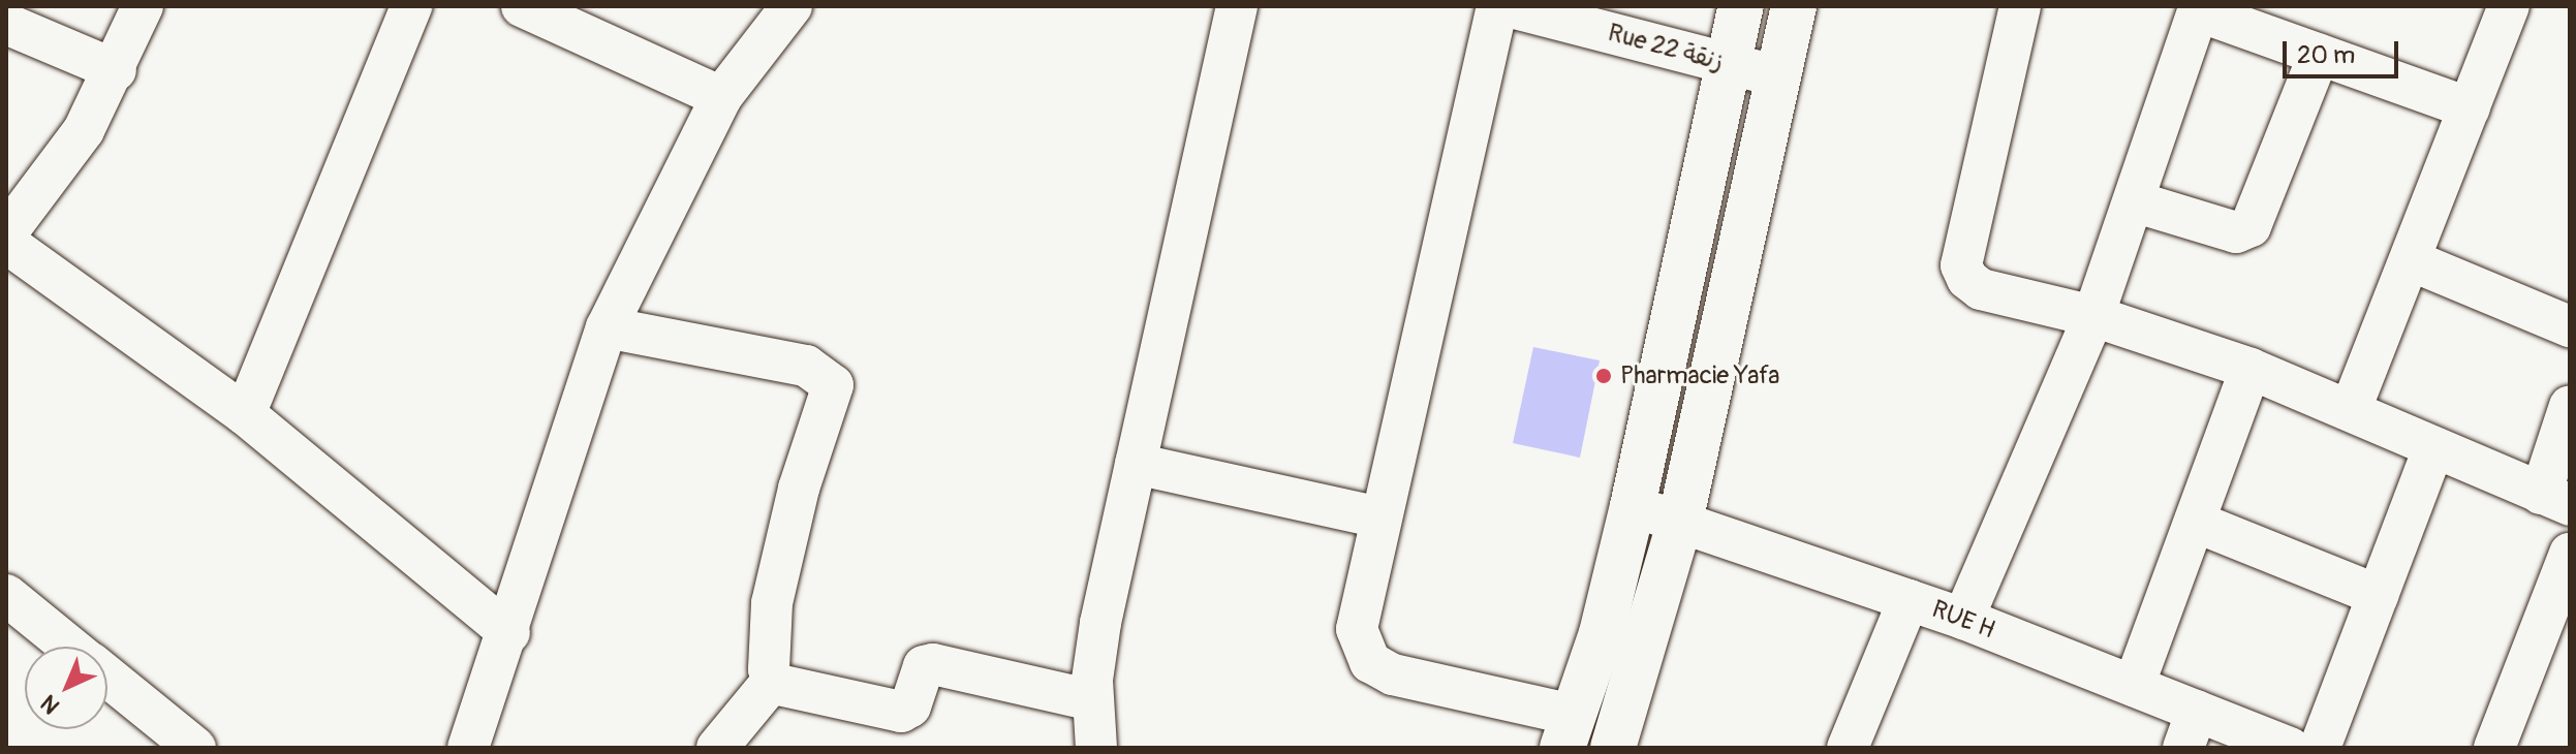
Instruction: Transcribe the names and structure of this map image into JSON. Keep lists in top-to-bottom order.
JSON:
{
  "streets": {
    "street": ["Rue 22 زنقة", "RUE H"]
  },
  "places": ["Pharmacie Yafa"],
  "scale_bar": "20 m",
  "north": "bottom left"
}
